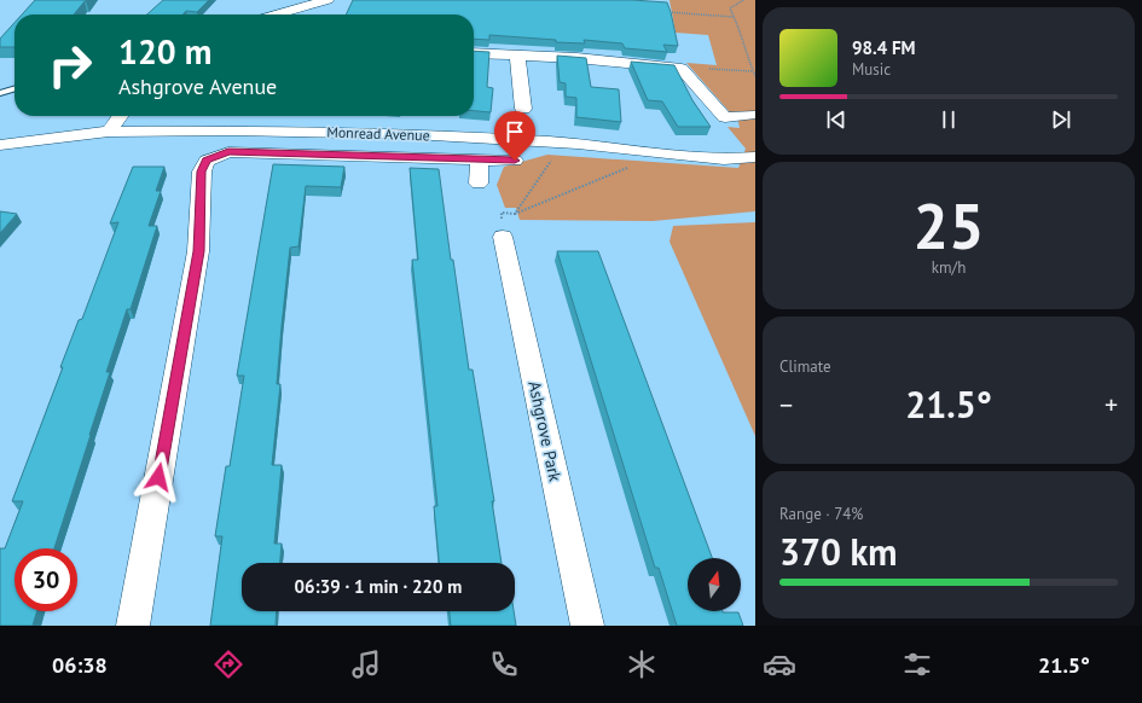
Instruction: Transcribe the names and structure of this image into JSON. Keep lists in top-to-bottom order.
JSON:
{
  "streets": {
    "street": ["Monread Avenue", "Ashgrove Park"]
  },
  "north": "top",
  "page": {
    "turn": ["120 m", "Ashgrove Avenue"],
    "song": ["98.4 FM", "Music"],
    "tile": [
      ["25", "km/h"],
      "Climate",
      ["Range · 74%", "370 km"]
    ],
    "heat": ["−", "21.5°", "+"],
    "limit": "30",
    "trip": "06:39 · 1 min · 220 m",
    "tabs": ["06:38", "21.5°"]
  }
}
